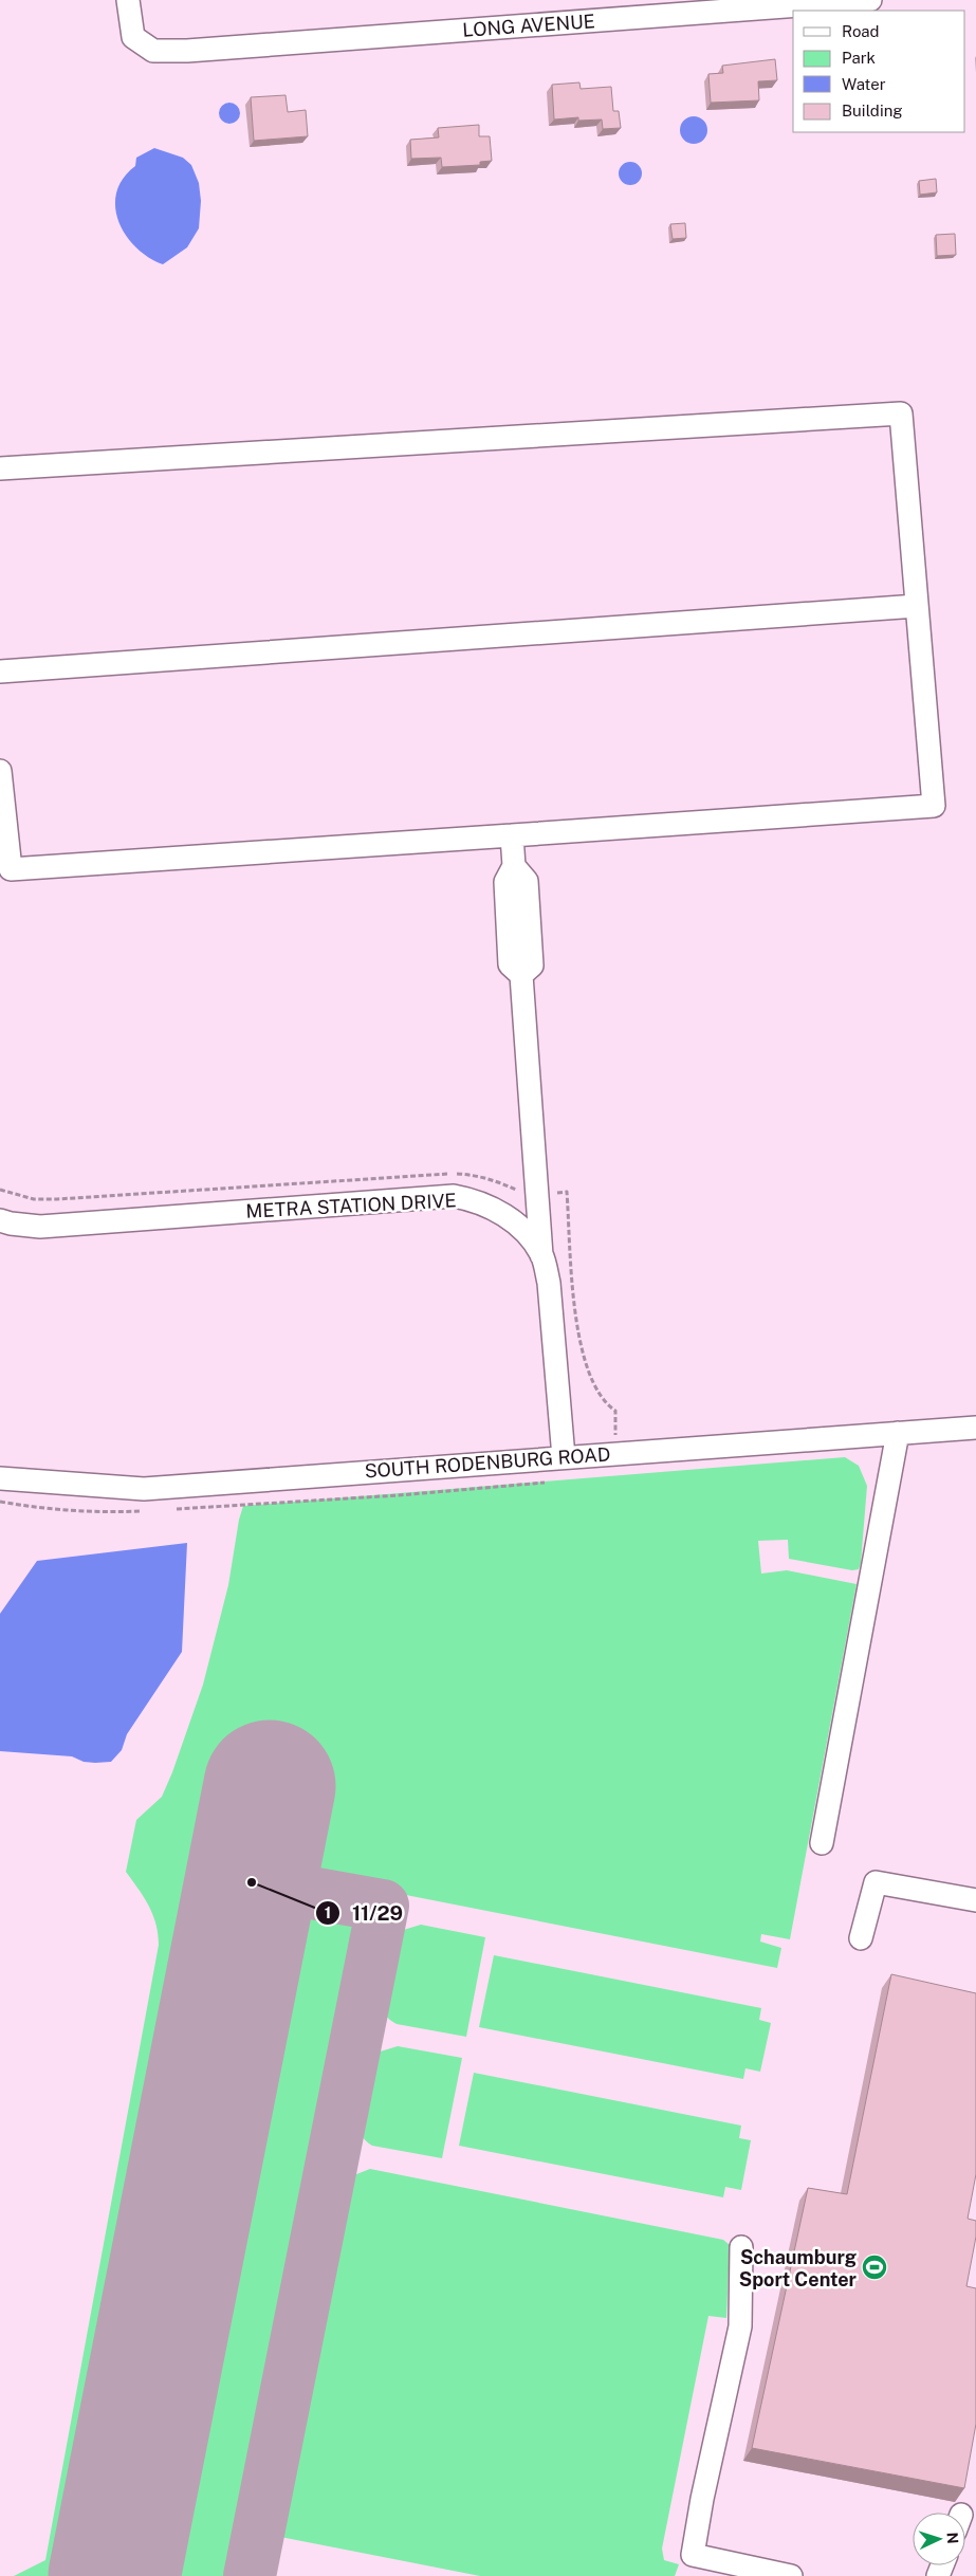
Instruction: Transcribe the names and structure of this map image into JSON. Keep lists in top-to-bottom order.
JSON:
{
  "streets": {
    "street": ["LONG AVENUE", "METRA STATION DRIVE", "SOUTH RODENBURG ROAD"]
  },
  "crossings": [
    ["METRA STATION DRIVE", "SOUTH RODENBURG ROAD"]
  ],
  "places": {
    "other": ["11/29"],
    "sports": ["Schaumburg Sport Center"]
  },
  "legend": [
    "Road",
    "Park",
    "Water",
    "Building"
  ],
  "north": "right"
}
